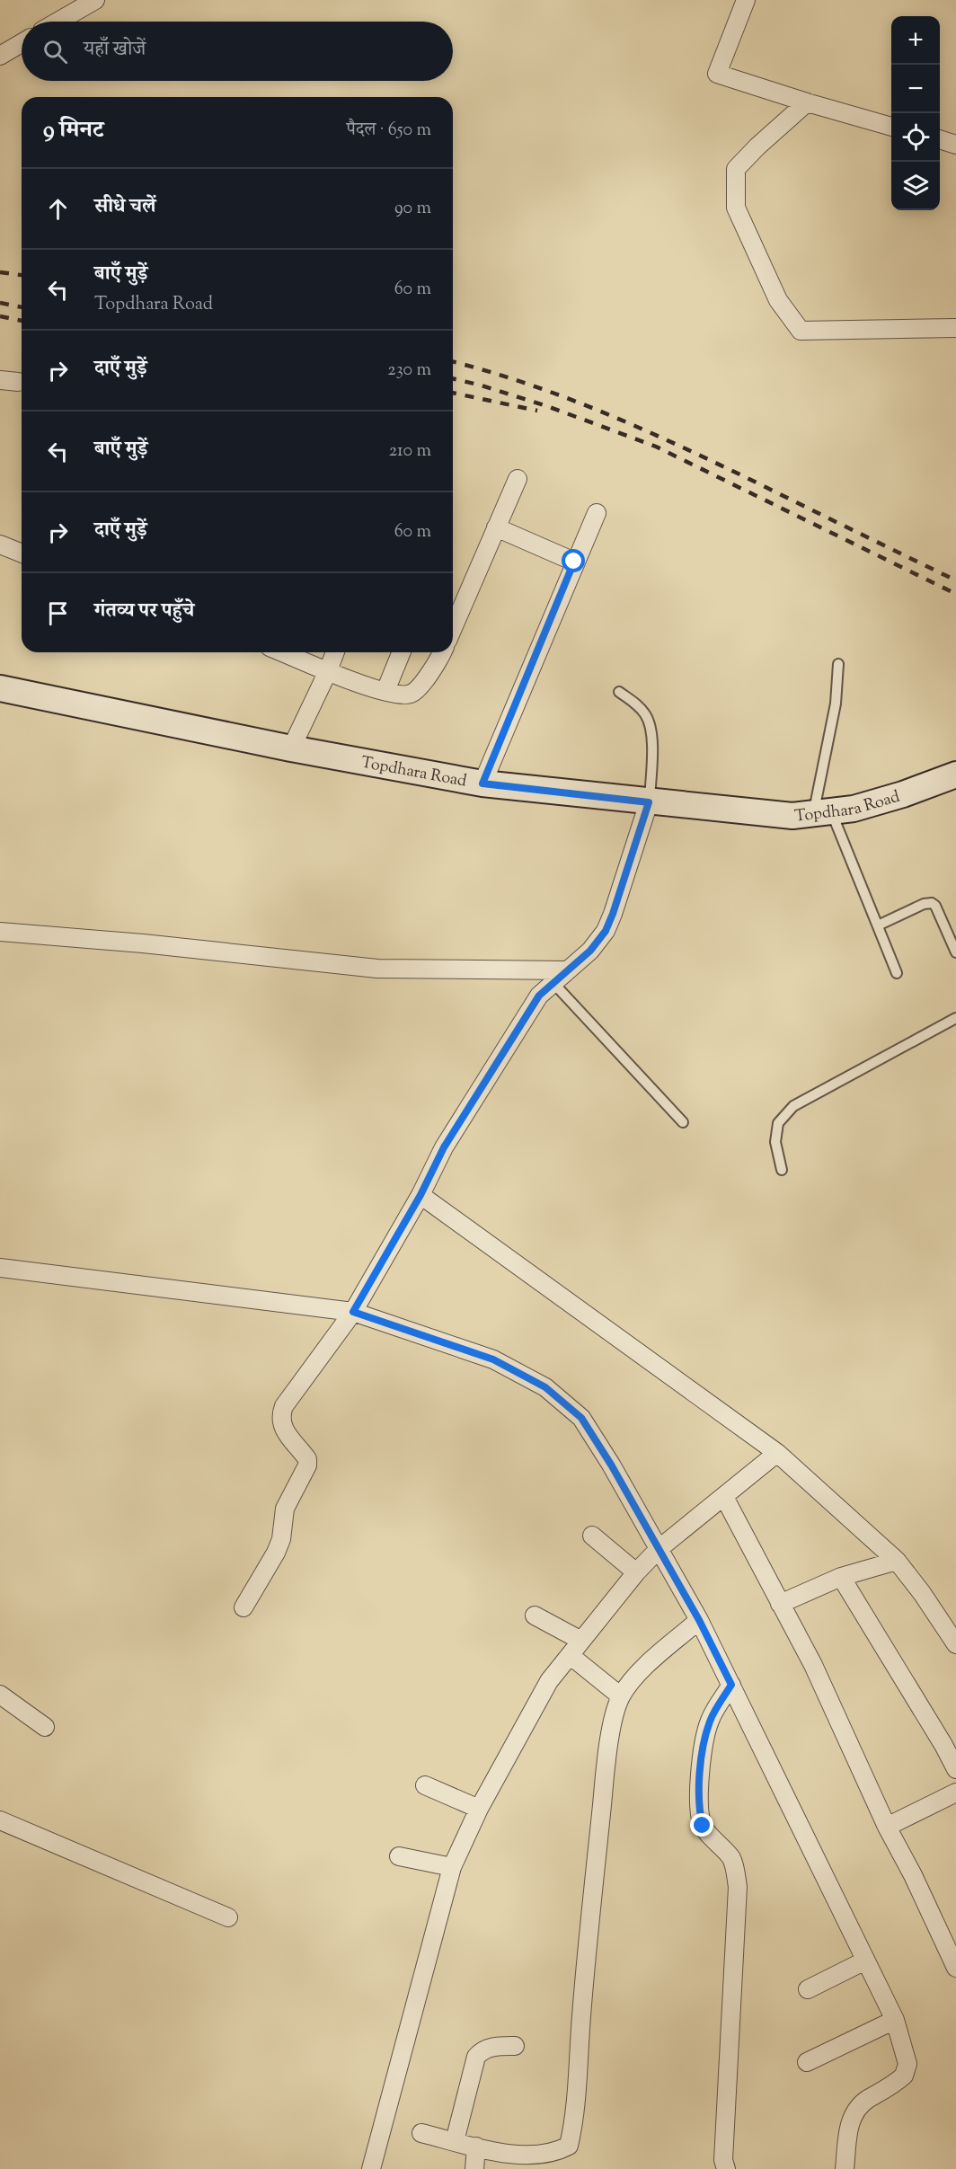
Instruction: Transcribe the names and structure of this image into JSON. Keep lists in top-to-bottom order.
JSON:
{
  "streets": {
    "street": ["Topdhara Road"]
  },
  "page": {
    "map_buttons": ["+", "−"],
    "search": "यहाँ खोजें",
    "heading": ["9 मिनट", "पैदल · 650 m"],
    "list": [
      ["सीधे चलें", "90 m"],
      ["बाएँ मुड़ें", "Topdhara Road", "60 m"],
      ["दाएँ मुड़ें", "230 m"],
      ["बाएँ मुड़ें", "210 m"],
      ["दाएँ मुड़ें", "60 m"],
      "गंतव्य पर पहुँचे"
    ]
  }
}
